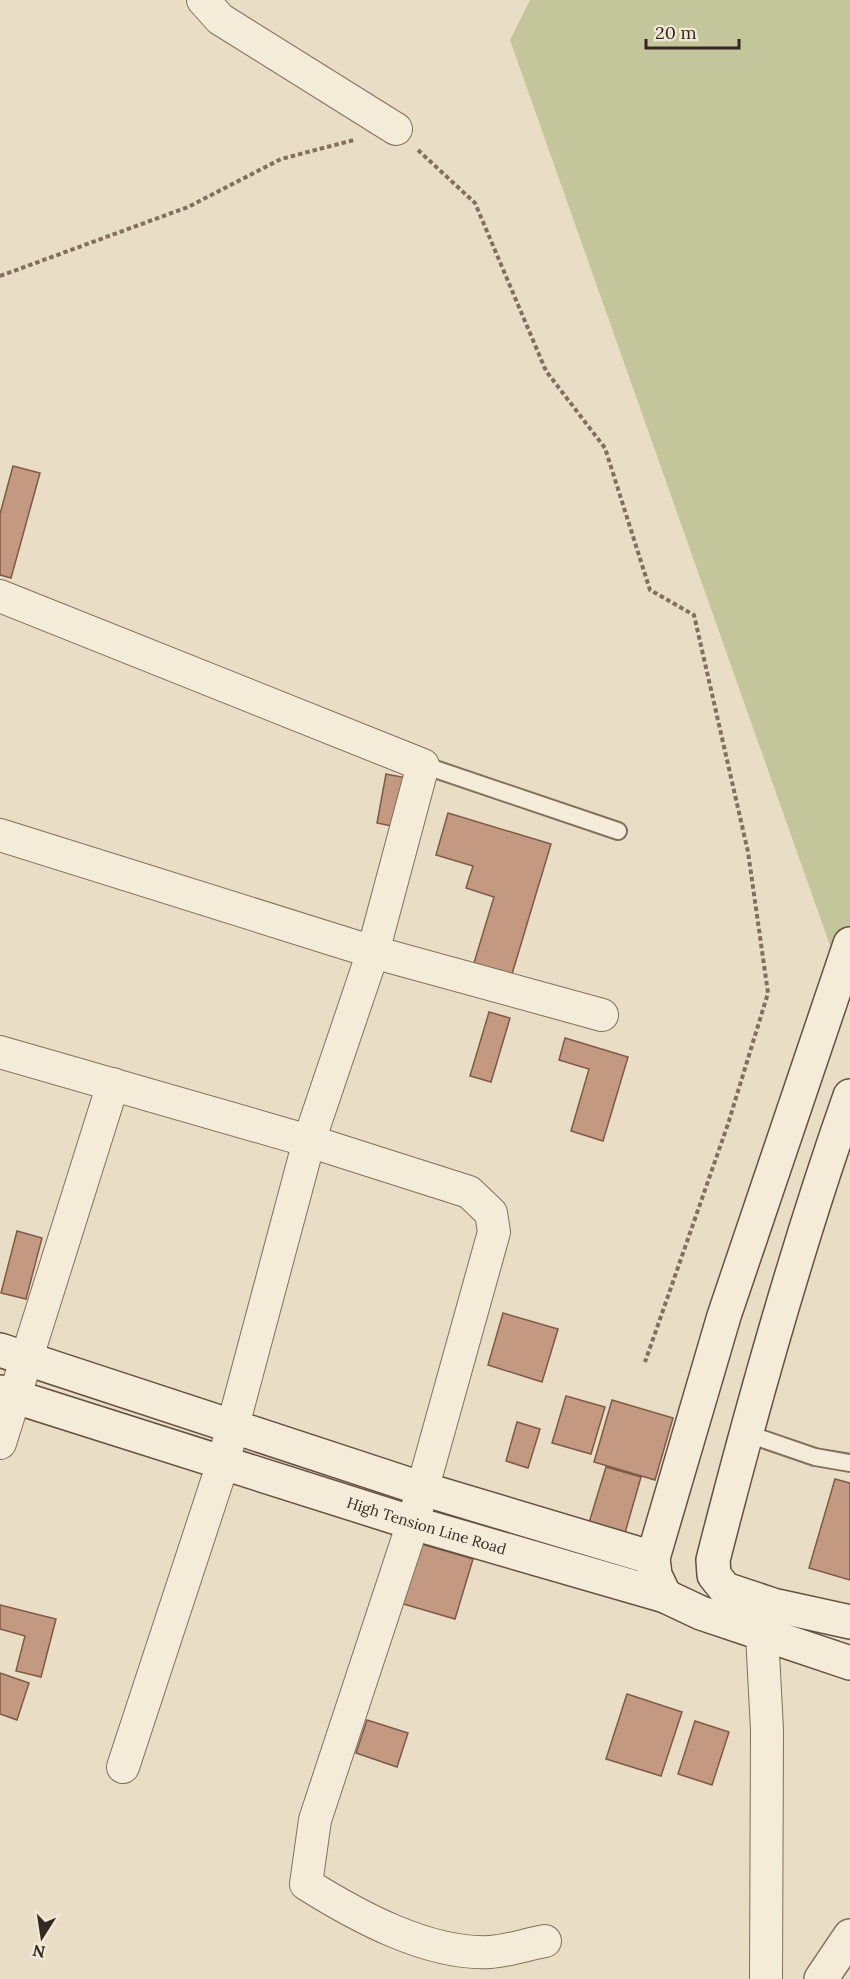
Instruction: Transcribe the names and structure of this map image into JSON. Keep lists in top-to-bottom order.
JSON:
{
  "streets": {
    "main road": ["High Tension Line Road"]
  },
  "scale_bar": "20 m",
  "north": "bottom"
}
